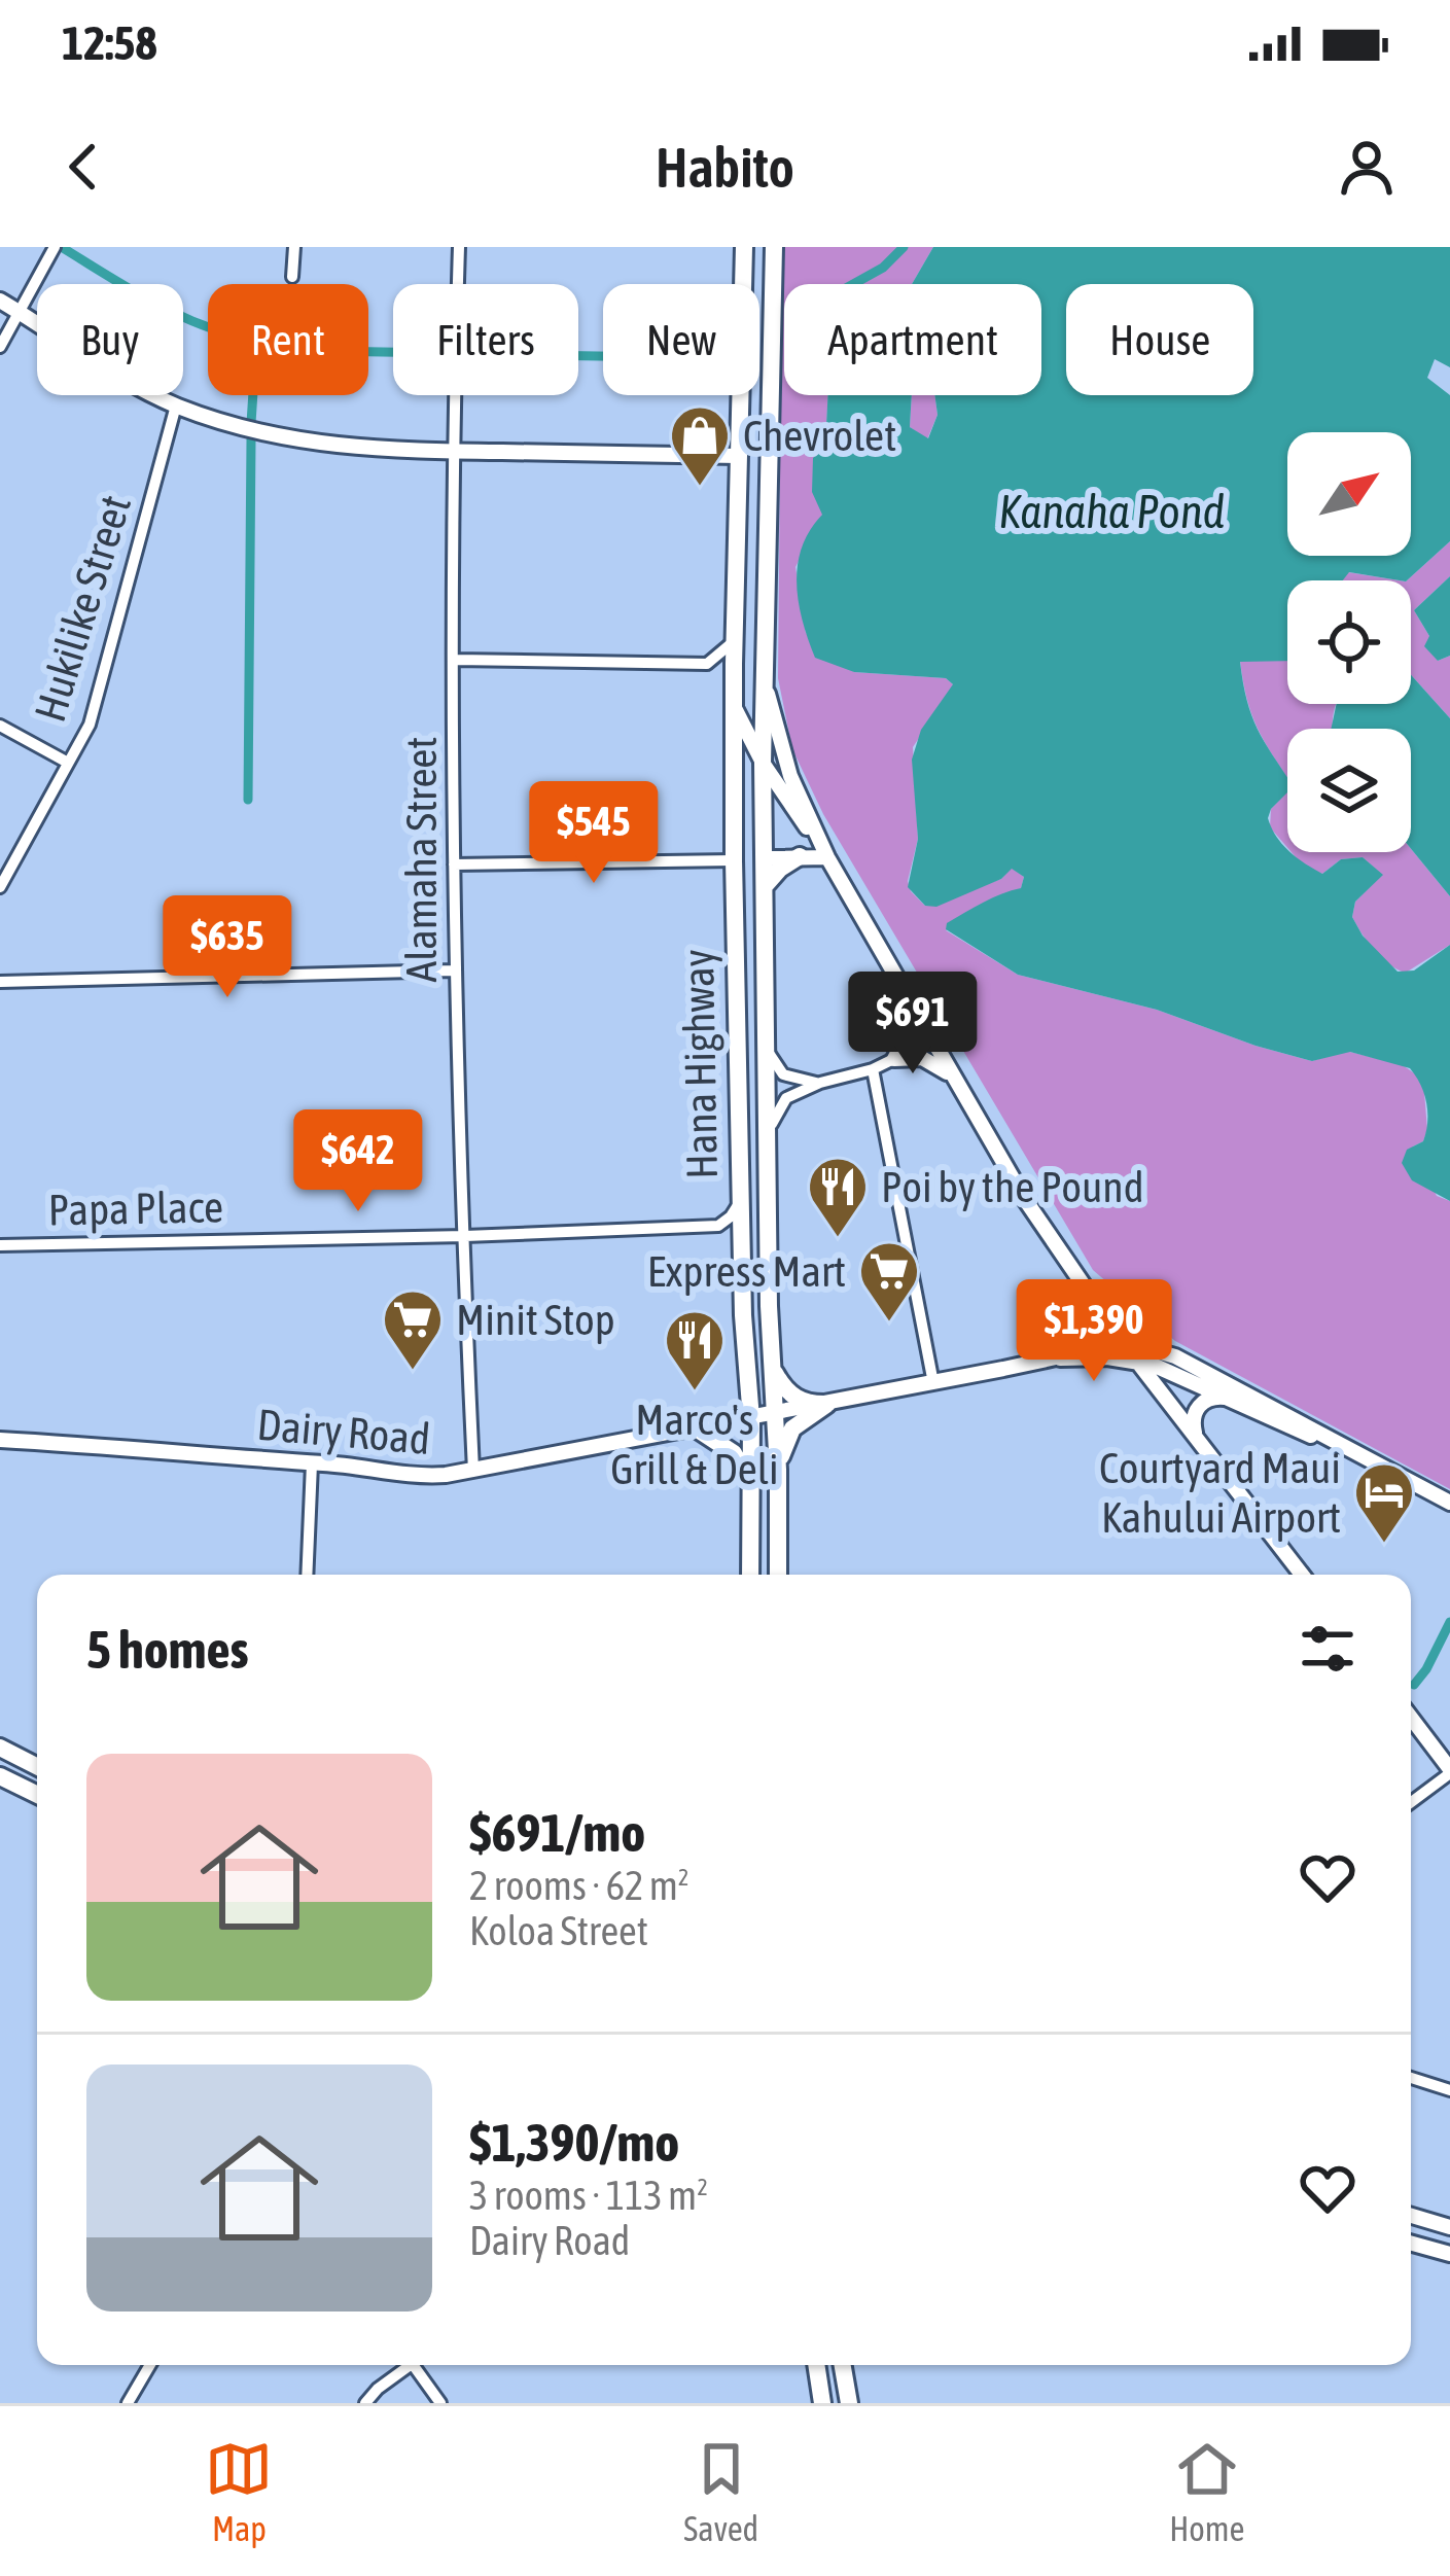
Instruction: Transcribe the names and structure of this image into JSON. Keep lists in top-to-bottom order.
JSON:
{
  "streets": {
    "main road": ["Hana Highway"],
    "street": [
      "Hukilike Street",
      "Alamaha Street",
      "Papa Place",
      "Dairy Road"
    ]
  },
  "crossings": [
    ["Alamaha Street", "Papa Place"],
    ["Alamaha Street", "Dairy Road"],
    ["Hana Highway", "Dairy Road"]
  ],
  "water": ["Kanaha Pond"],
  "places": {
    "shop": ["Chevrolet"],
    "restaurant": ["Poi by the Pound", "Marco's Grill & Deli"],
    "supermarket": ["Express Mart", "Minit Stop"],
    "hotel": ["Courtyard Maui Kahului Airport"]
  },
  "north": "top right",
  "page": {
    "status": "12:58",
    "header": "Habito",
    "chip": [
      "Buy",
      "Rent",
      "Filters",
      "New",
      "Apartment",
      "House"
    ],
    "price": [
      "$545",
      "$635",
      "$691",
      "$642",
      "$1,390"
    ],
    "heading": "5 homes",
    "list": [
      {
        "name": "$691/mo",
        "note": "2 rooms · 62 m² · Koloa Street"
      },
      {
        "name": "$1,390/mo",
        "note": "3 rooms · 113 m² · Dairy Road"
      }
    ],
    "tabs": ["Map", "Saved", "Home"]
  }
}
